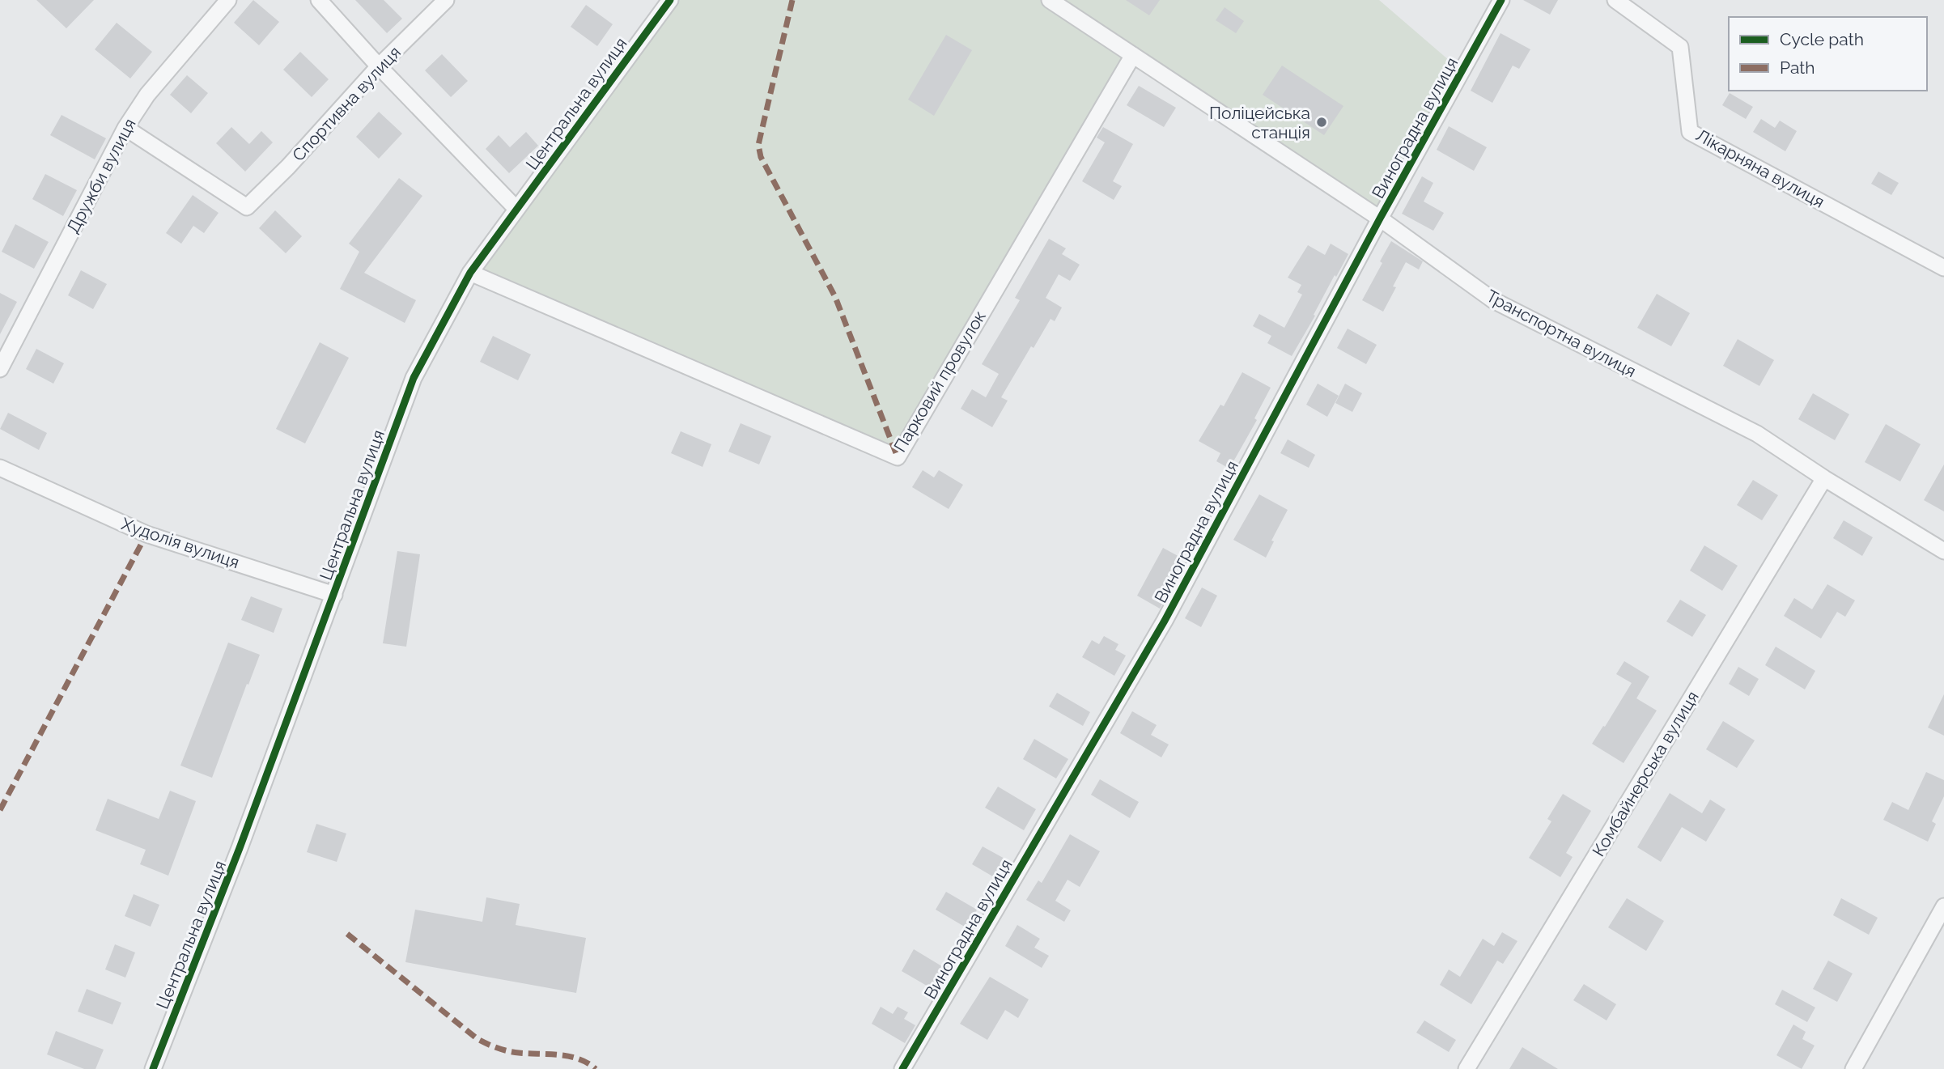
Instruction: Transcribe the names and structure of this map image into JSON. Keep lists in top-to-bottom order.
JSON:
{
  "streets": {
    "street": [
      "Спортивна вулиця",
      "Центральна вулиця",
      "Виноградна вулиця",
      "Лікарняна вулиця",
      "Дружби вулиця",
      "Транспортна вулиця",
      "Парковий провулок",
      "Худолія вулиця",
      "Комбайнерська вулиця"
    ]
  },
  "crossings": [
    ["Спортивна вулиця", "Дружби вулиця"],
    ["Центральна вулиця", "Парковий провулок"],
    ["Центральна вулиця", "Худолія вулиця"],
    ["Виноградна вулиця", "Транспортна вулиця"],
    ["Транспортна вулиця", "Парковий провулок"],
    ["Транспортна вулиця", "Комбайнерська вулиця"]
  ],
  "places": ["Поліцейська станція"],
  "legend": ["Cycle path", "Path"]
}
